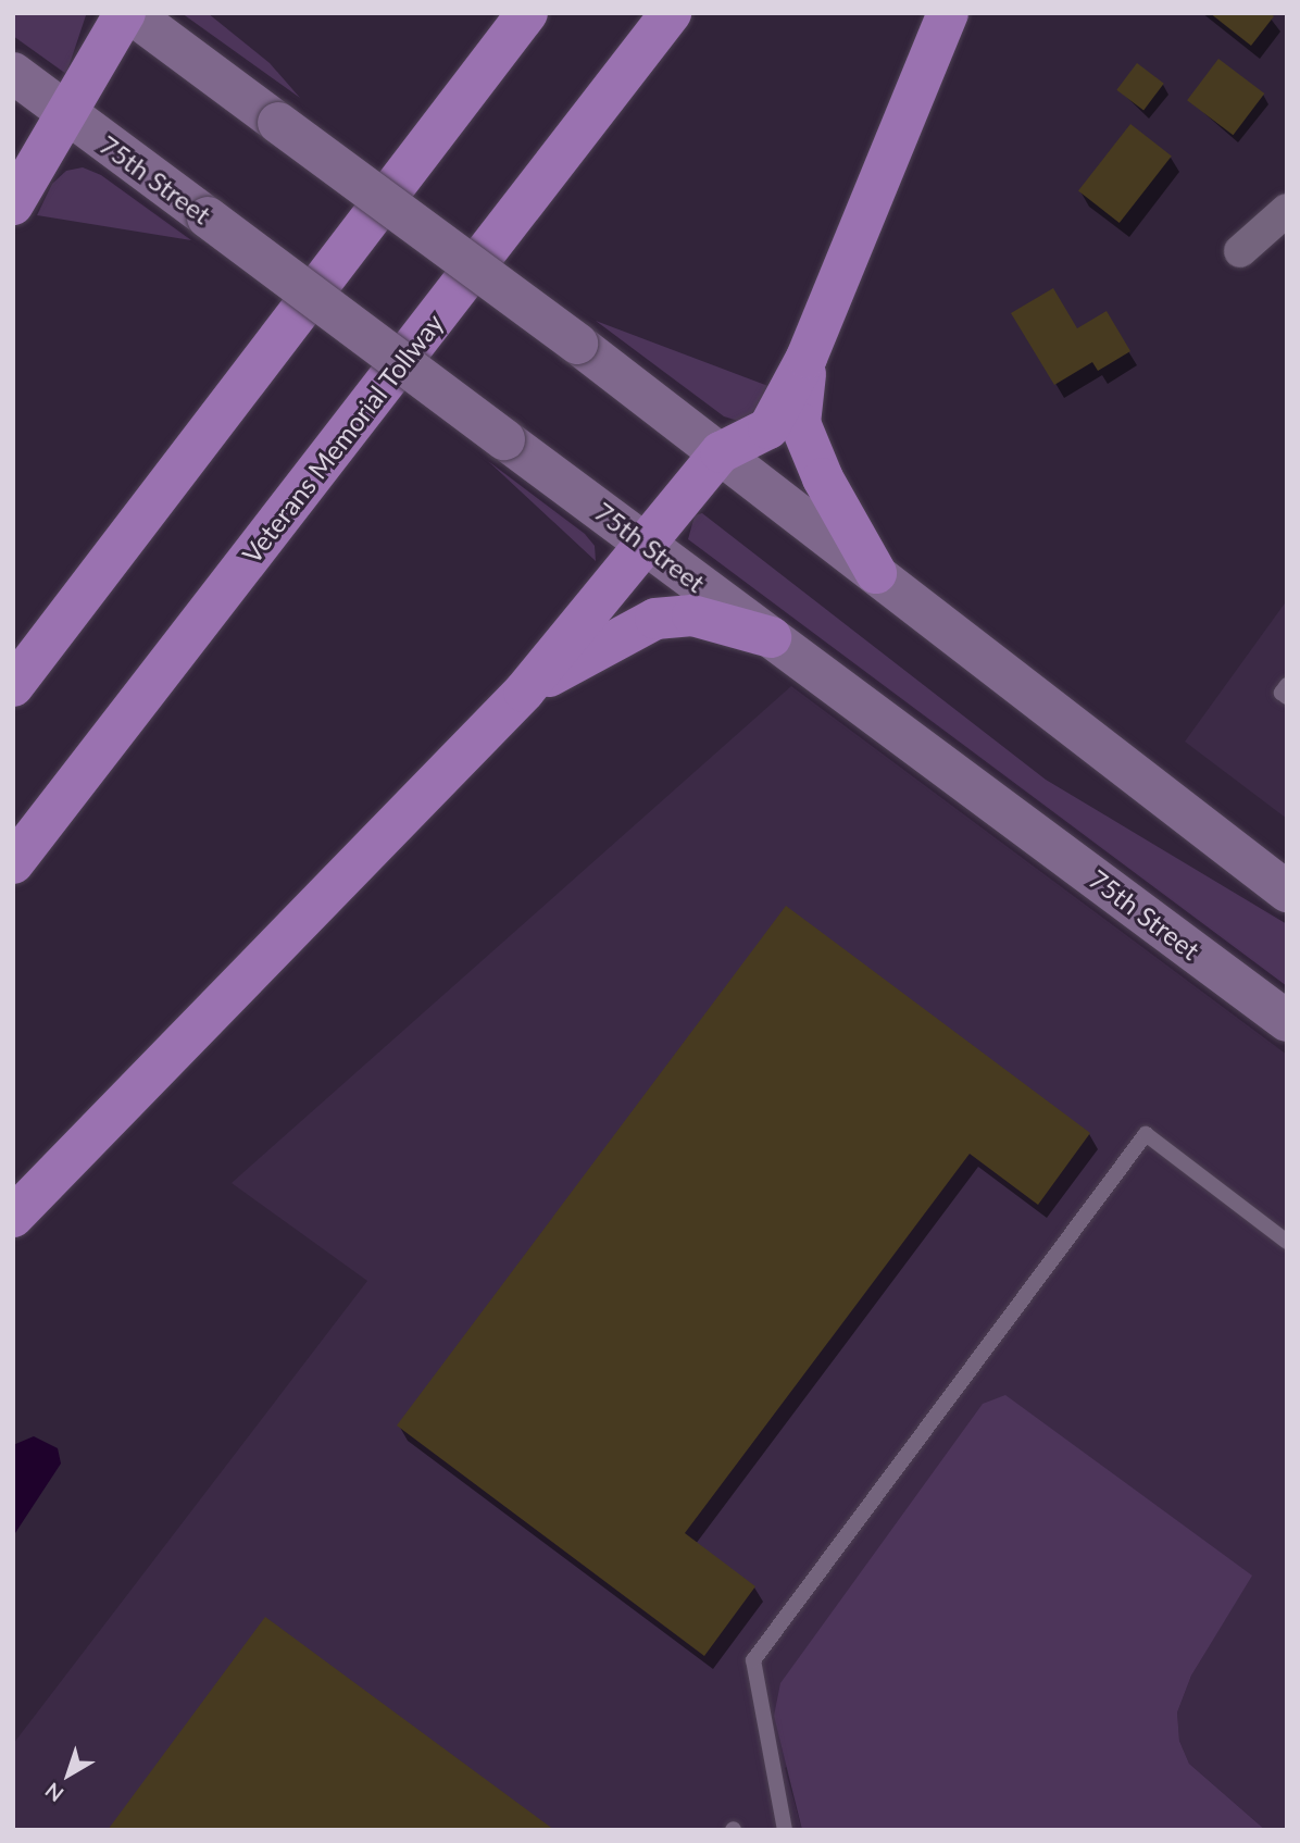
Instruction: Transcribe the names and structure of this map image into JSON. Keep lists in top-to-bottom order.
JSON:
{
  "streets": {
    "highway": ["Veterans Memorial Tollway"],
    "main road": ["75th Street"]
  },
  "north": "bottom left"
}
